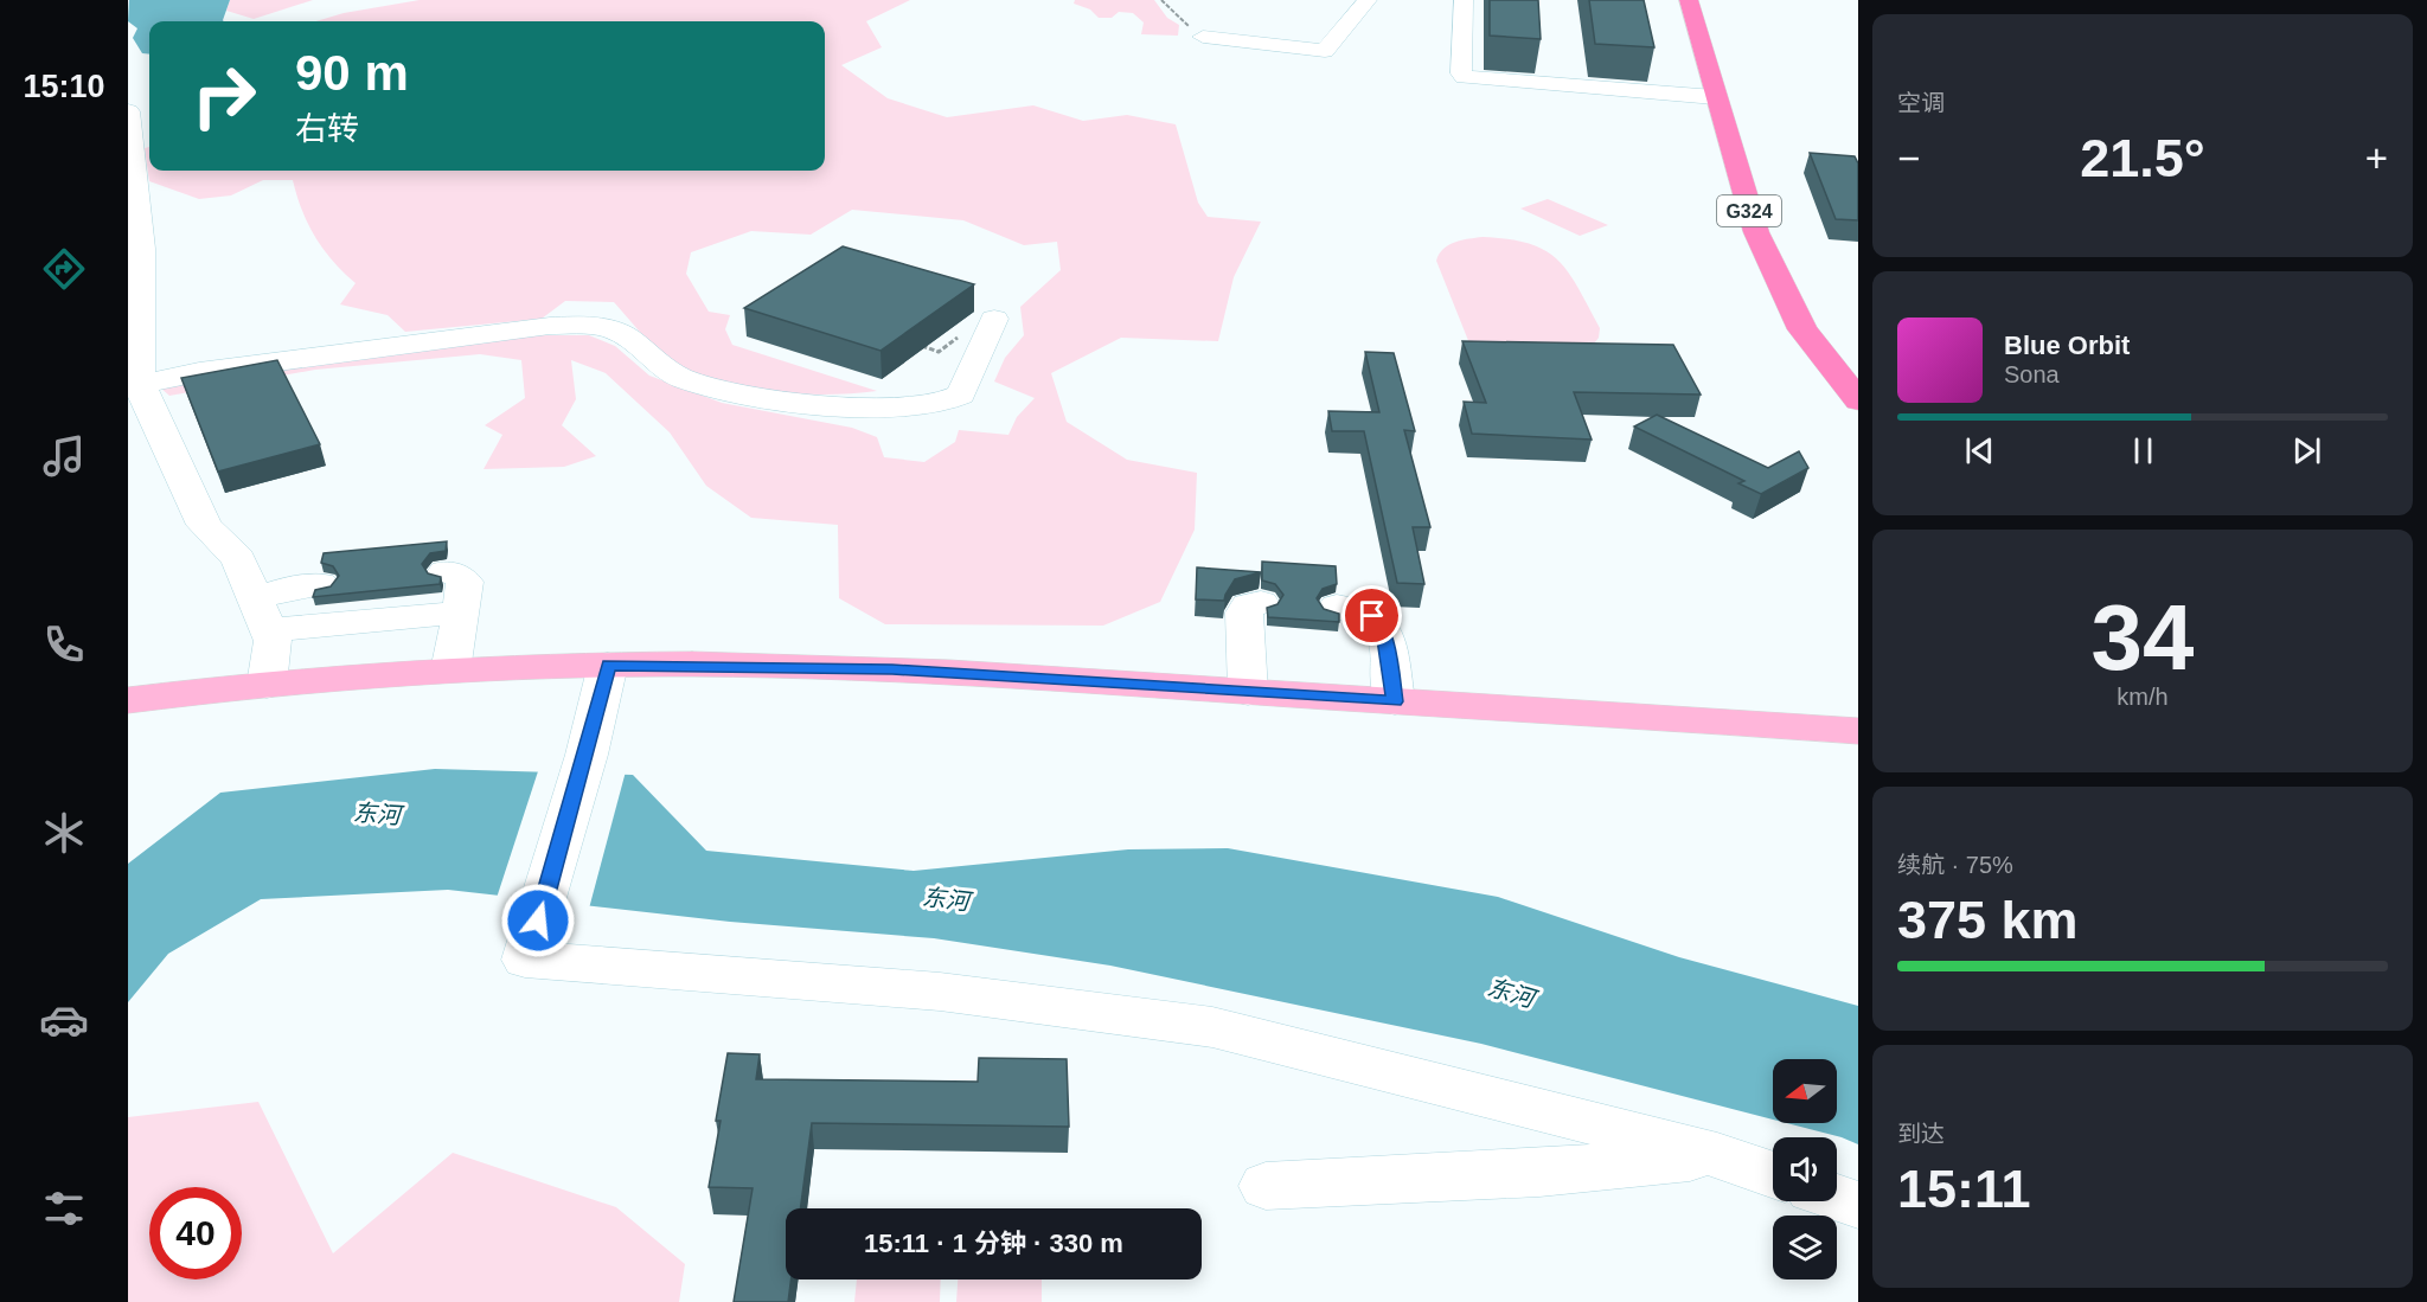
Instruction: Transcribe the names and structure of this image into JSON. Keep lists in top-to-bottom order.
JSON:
{
  "streets": {
    "highway": ["G324"]
  },
  "water": ["东河"],
  "north": "left",
  "page": {
    "tabs": "15:10",
    "tile": [
      "空调",
      ["34", "km/h"],
      ["续航 · 75%", "375 km"],
      ["到达", "15:11"]
    ],
    "turn": ["90 m", "右转"],
    "heat": ["−", "21.5°", "+"],
    "song": ["Blue Orbit", "Sona"],
    "limit": "40",
    "trip": "15:11 · 1 分钟 · 330 m"
  }
}
